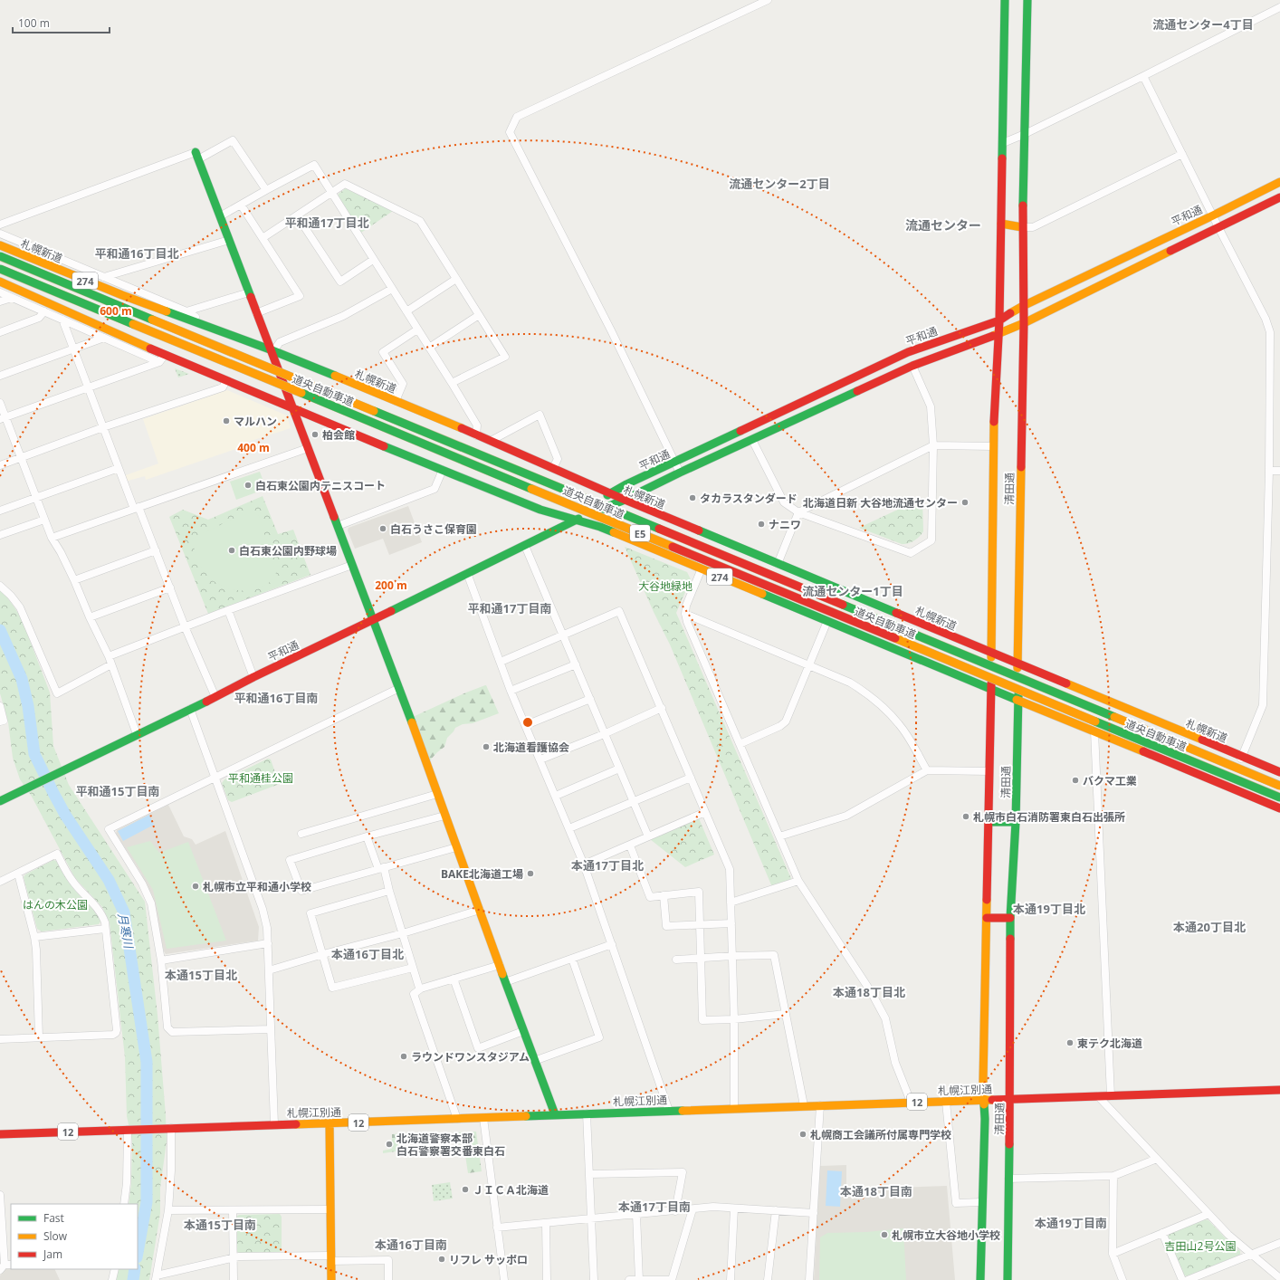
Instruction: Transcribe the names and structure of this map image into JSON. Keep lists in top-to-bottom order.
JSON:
{
  "streets": {
    "main road": [
      "平和通",
      "札幌新道",
      "274",
      "道央自動車道",
      "清田通",
      "E5",
      "札幌江別通",
      "12"
    ]
  },
  "crossings": [
    ["平和通", "札幌新道"],
    ["平和通", "274"],
    ["平和通", "清田通"],
    ["札幌新道", "清田通"],
    ["274", "清田通"],
    ["清田通", "札幌江別通"]
  ],
  "districts": [
    "流通センター4丁目",
    "流通センター2丁目",
    "平和通17丁目北",
    "流通センター",
    "平和通16丁目北",
    "流通センター1丁目",
    "平和通17丁目南",
    "平和通16丁目南",
    "平和通15丁目南",
    "本通17丁目北",
    "本通19丁目北",
    "本通20丁目北",
    "本通16丁目北",
    "本通15丁目北",
    "本通18丁目北",
    "本通18丁目南",
    "本通17丁目南",
    "本通19丁目南",
    "本通15丁目南",
    "本通16丁目南"
  ],
  "water": ["月寒川"],
  "parks": [
    "大谷地緑地",
    "平和通桂公園",
    "はんの木公園",
    "吉田山2号公園"
  ],
  "places": [
    "マルハン",
    "柏会館",
    "白石東公園内テニスコート",
    "タカラスタンダード",
    "北海道日新 大谷地流通センター",
    "ナニワ",
    "白石うさこ保育園",
    "白石東公園内野球場",
    "北海道看護協会",
    "バクマ工業",
    "札幌市白石消防署東白石出張所",
    "BAKE北海道工場",
    "札幌市立平和通小学校",
    "東テク北海道",
    "ラウンドワンスタジアム",
    "札幌商工会議所付属専門学校",
    "北海道警察本部 白石警察署交番東白石",
    "ＪＩＣＡ北海道",
    "札幌市立大谷地小学校",
    "リフレ サッポロ"
  ],
  "legend": ["Fast", "Slow", "Jam"],
  "scale_bar": "100 m",
  "rings": ["600 m", "400 m", "200 m"]
}
